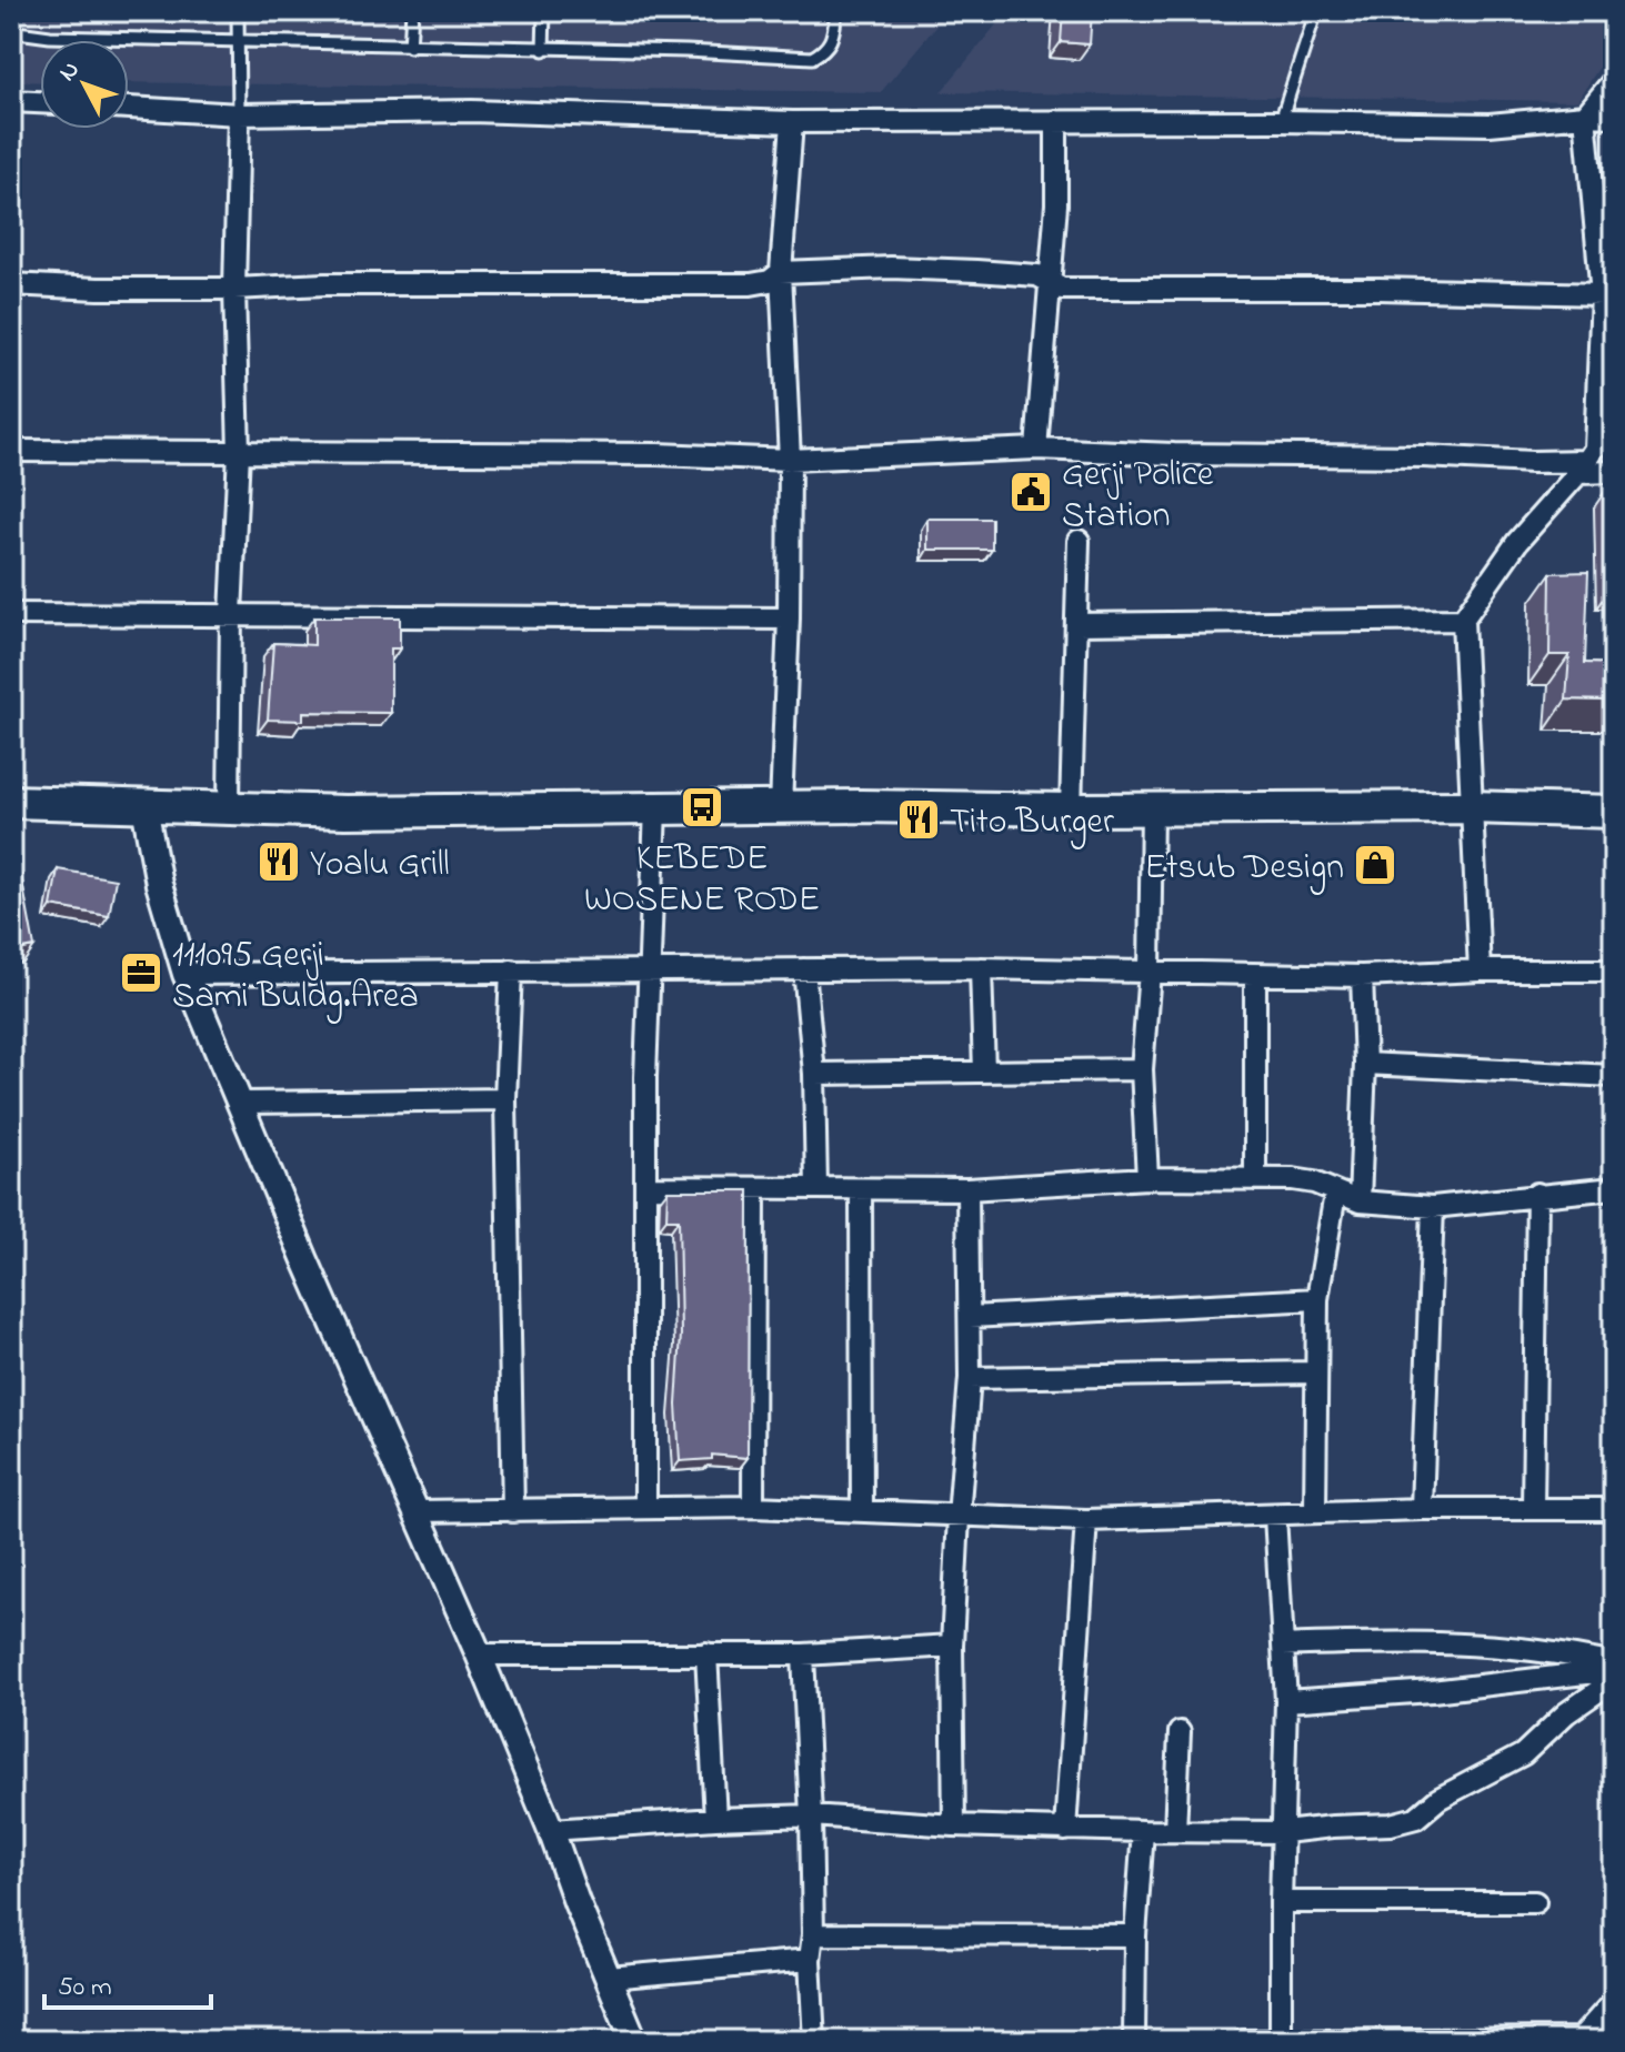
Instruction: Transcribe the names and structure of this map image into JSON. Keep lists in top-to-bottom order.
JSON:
{
  "places": {
    "public building": ["Gerji Police Station"],
    "bus stop": ["KEBEDE WOSENE RODE"],
    "restaurant": ["Tito Burger", "Yoalu Grill"],
    "shop": ["Etsub Design"],
    "office": ["111095 Gerji Sami Buldg.Area"]
  },
  "scale_bar": "50 m",
  "north": "top left"
}
